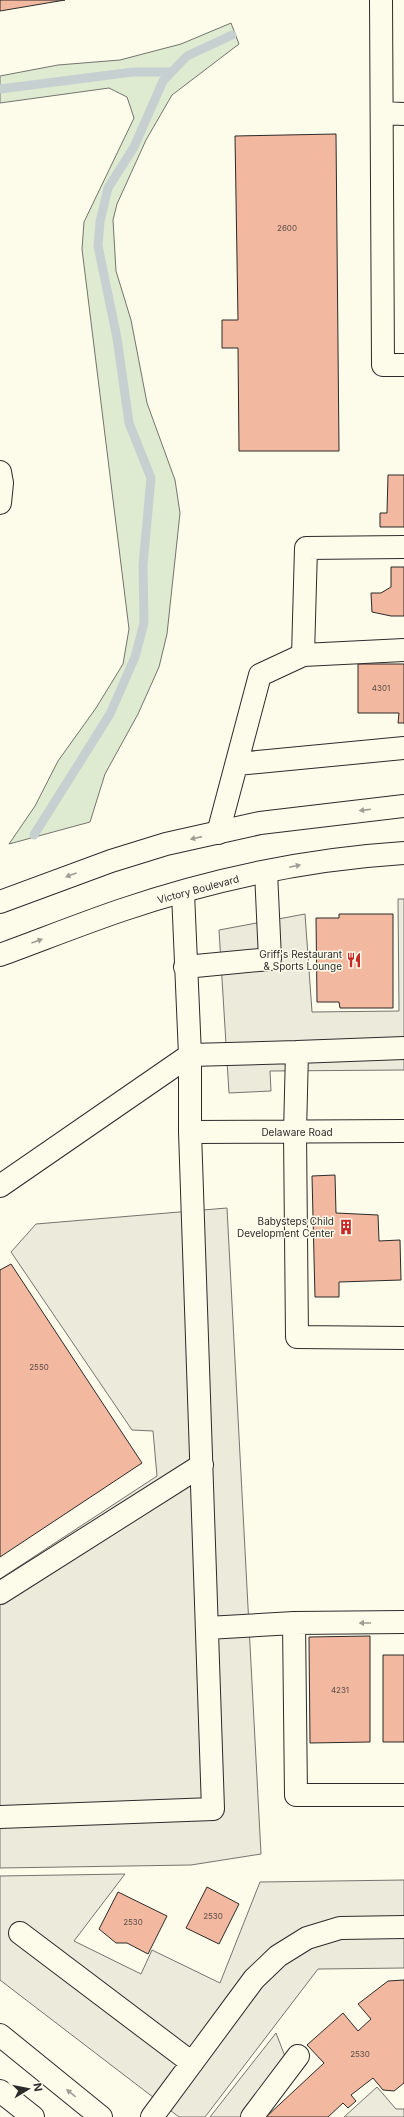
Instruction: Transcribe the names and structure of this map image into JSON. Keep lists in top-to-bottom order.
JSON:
{
  "streets": {
    "main road": ["Victory Boulevard", "Delaware Road"]
  },
  "places": {
    "restaurant": ["Griff's Restaurant & Sports Lounge"],
    "building": ["Babysteps Child Development Center"]
  },
  "house_numbers": [
    "2600",
    "4301",
    "2550",
    "4231",
    "2530",
    "2530",
    "2530"
  ],
  "north": "right"
}
